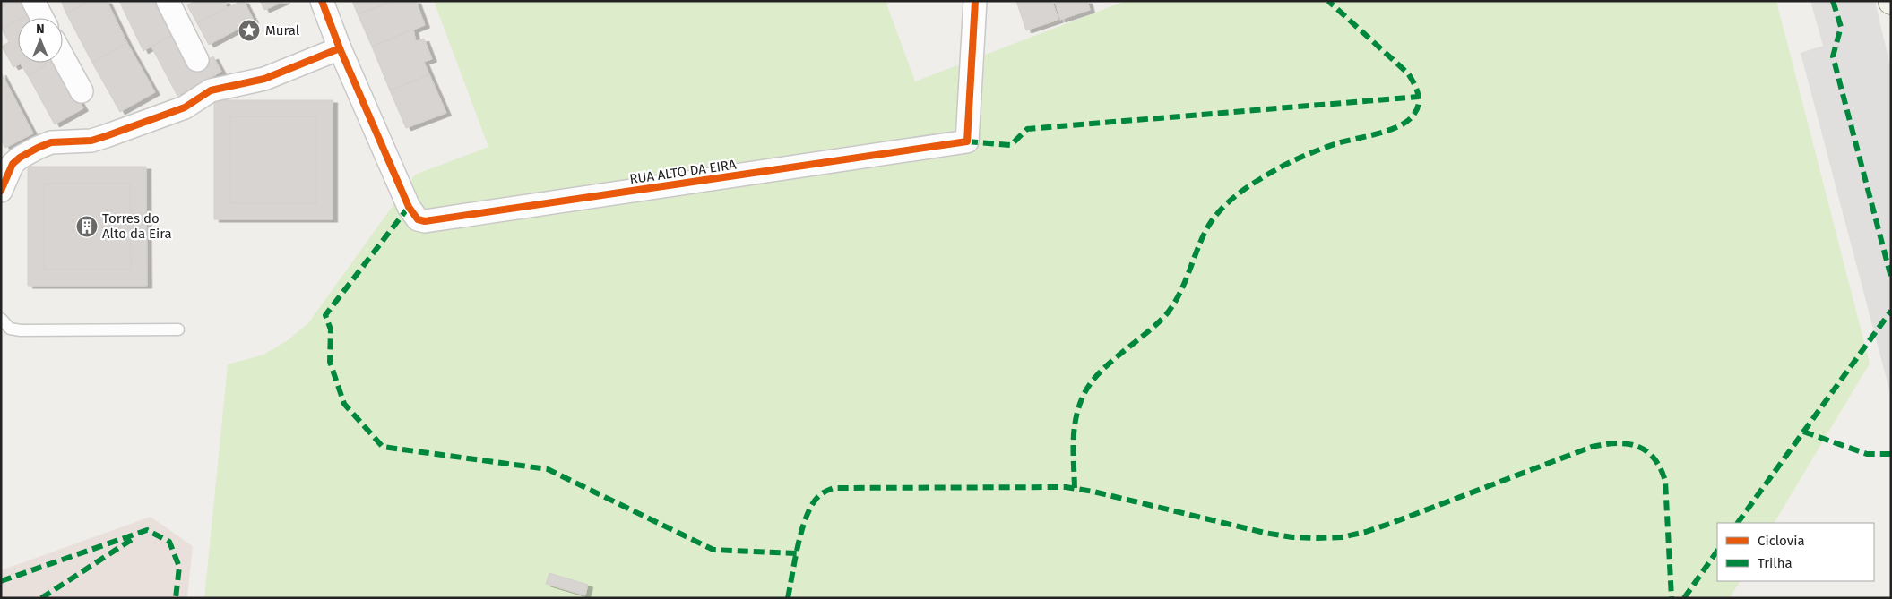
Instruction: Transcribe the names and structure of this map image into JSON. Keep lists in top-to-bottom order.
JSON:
{
  "streets": {
    "street": ["RUA ALTO DA EIRA"]
  },
  "places": {
    "place": ["Mural"],
    "building": ["Torres do Alto da Eira"]
  },
  "legend": ["Ciclovia", "Trilha"],
  "north": "top"
}
